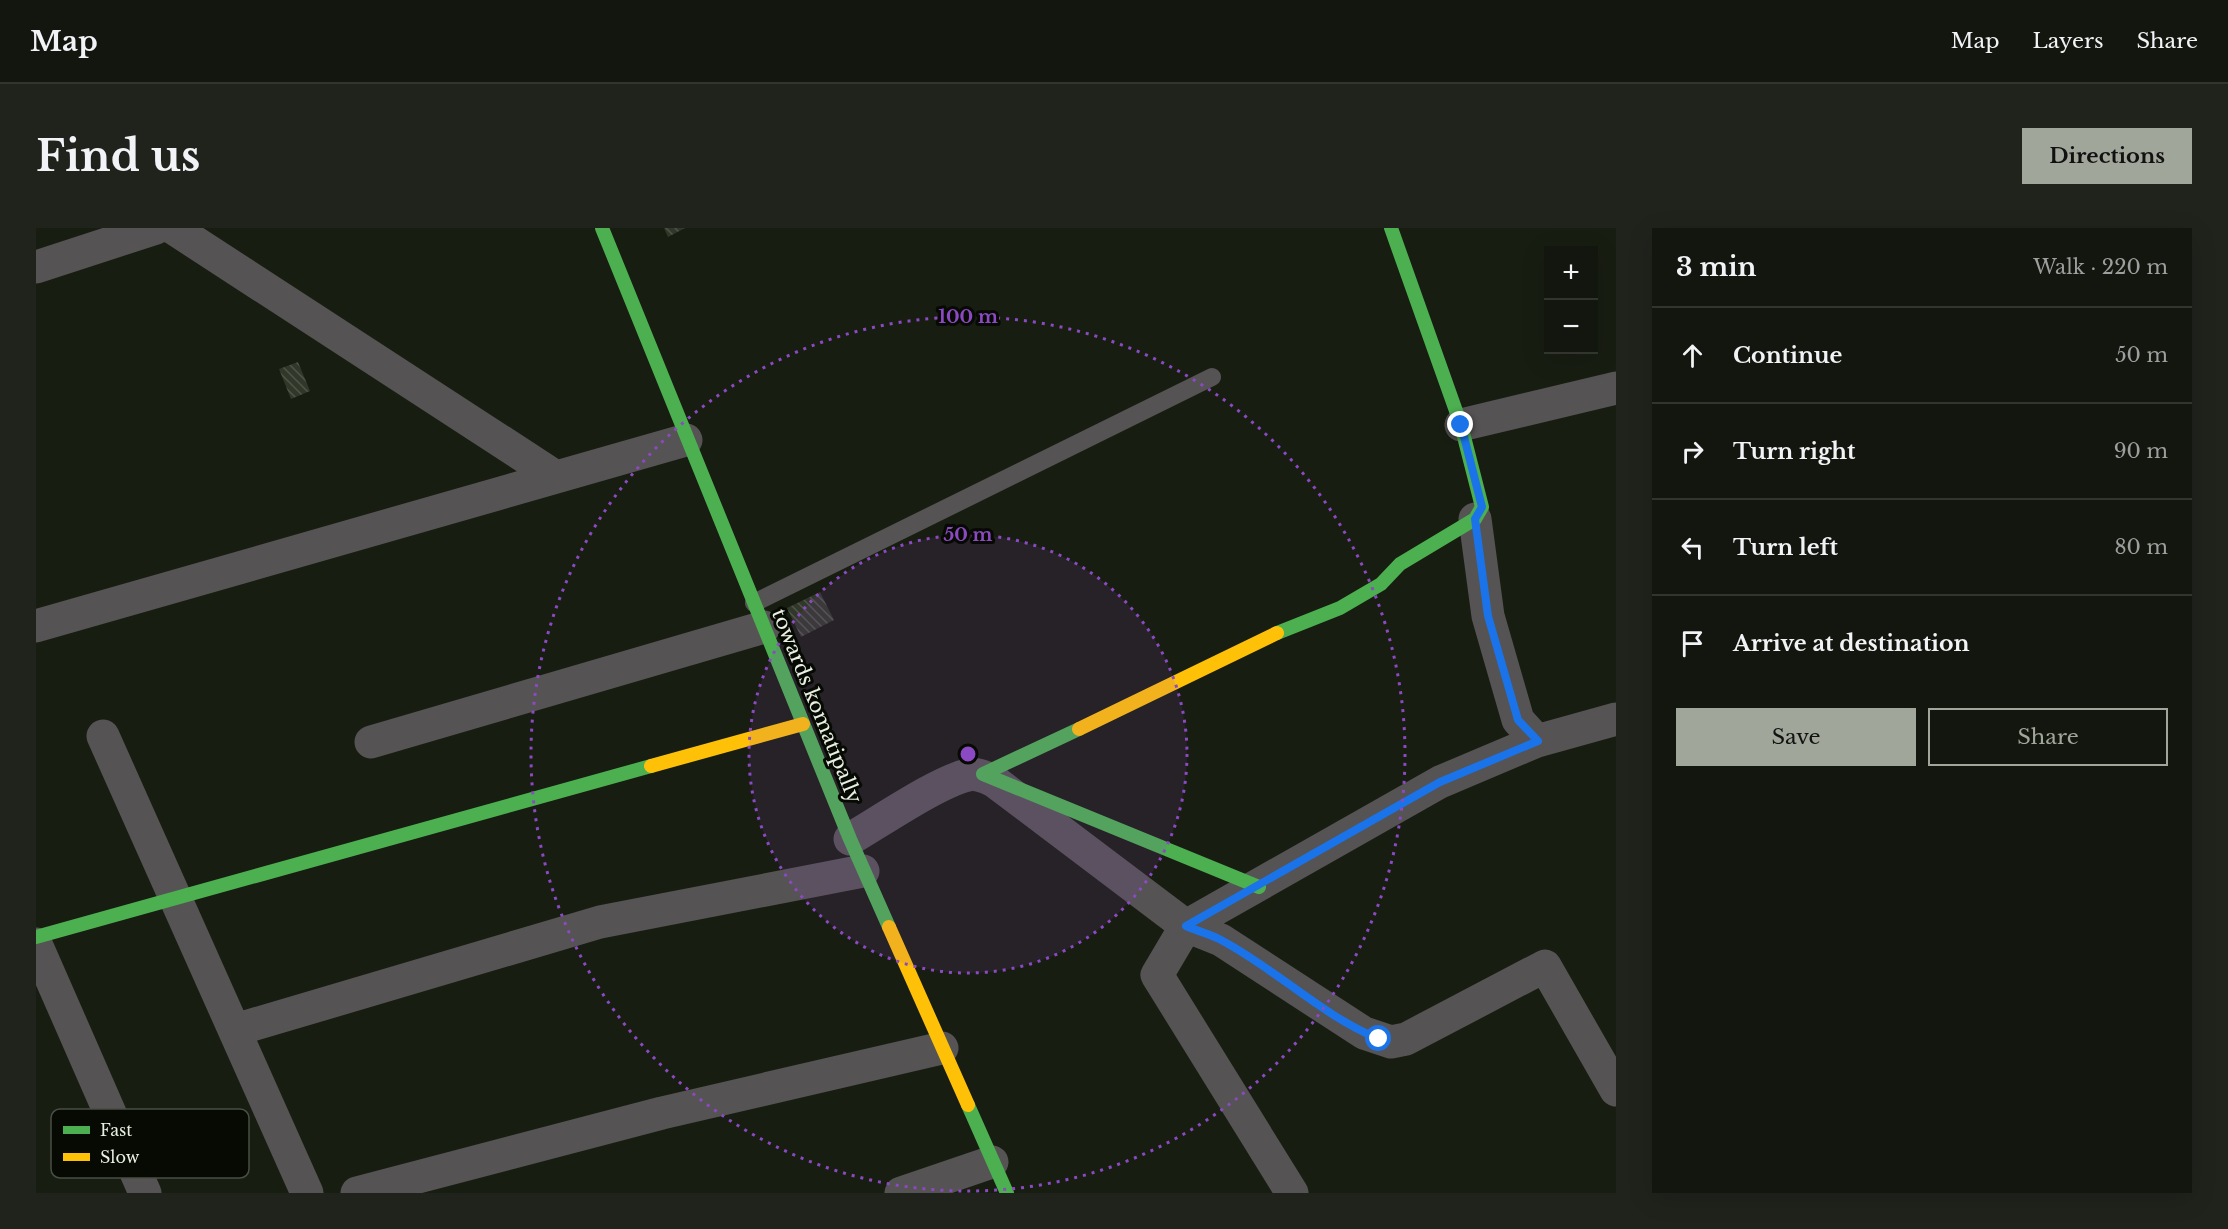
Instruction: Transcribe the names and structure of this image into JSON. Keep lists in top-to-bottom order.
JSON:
{
  "streets": {
    "street": ["towards komatipally"]
  },
  "legend": ["Fast", "Slow"],
  "page": {
    "header": "Map",
    "nav": ["Map", "Layers", "Share"],
    "buttons": [
      "Directions",
      ["Save", "Share"]
    ],
    "title": "Find us",
    "heading": ["3 min", "Walk · 220 m"],
    "map_buttons": ["+", "−"],
    "list": [
      ["Continue", "50 m"],
      ["Turn right", "90 m"],
      ["Turn left", "80 m"],
      "Arrive at destination"
    ]
  },
  "rings": ["100 m", "50 m"]
}
